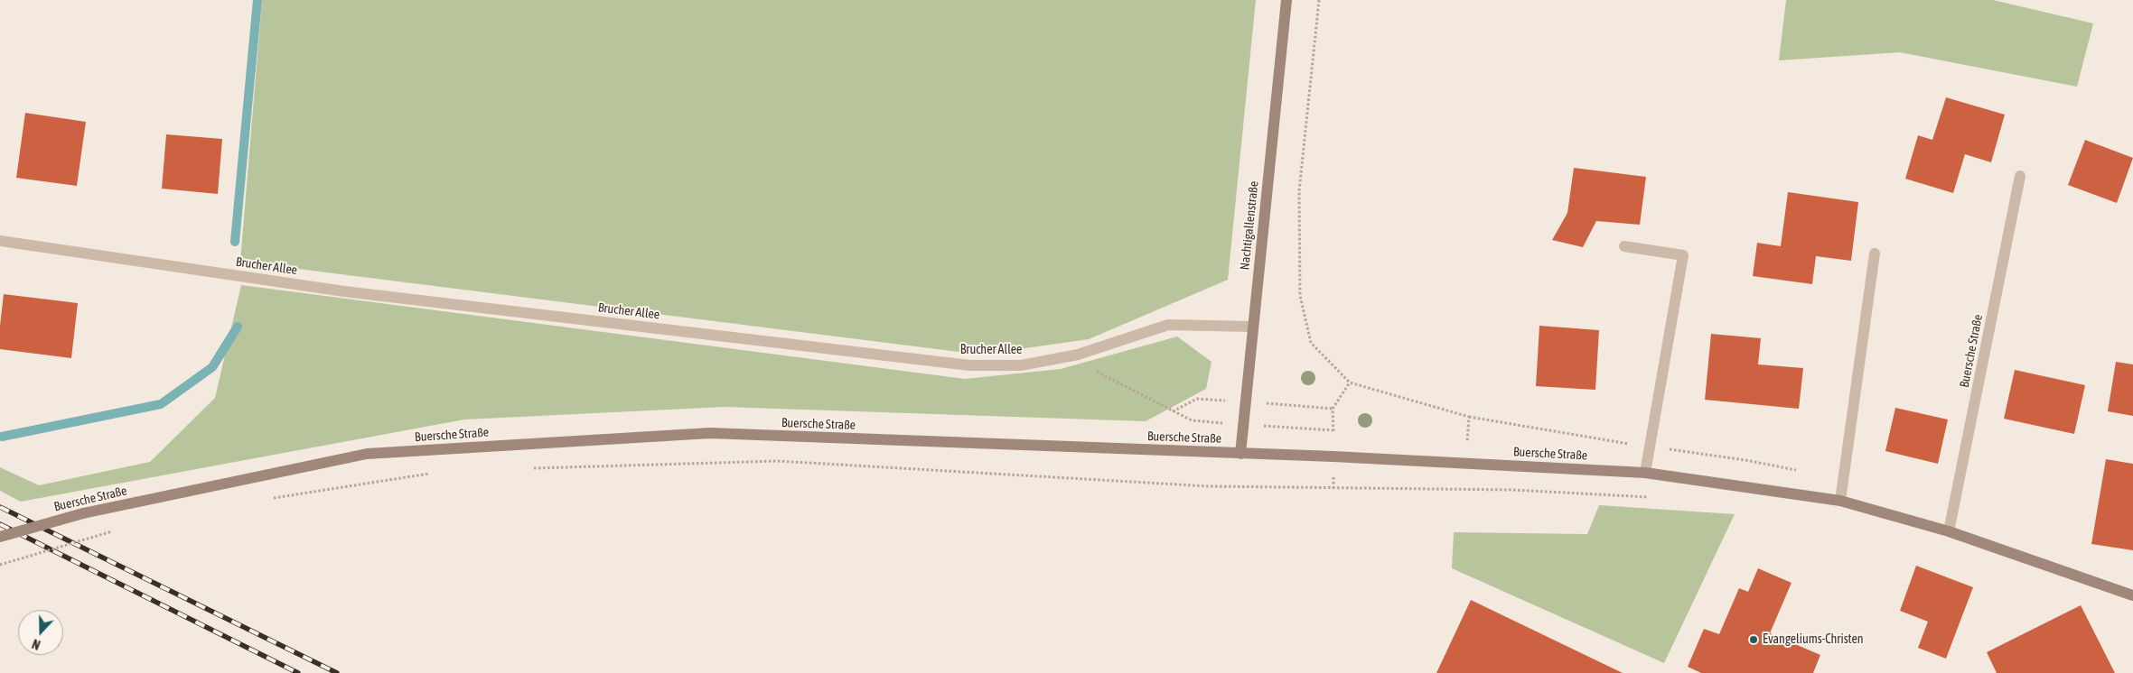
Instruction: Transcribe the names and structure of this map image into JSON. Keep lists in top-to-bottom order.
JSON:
{
  "streets": {
    "main road": ["Nachtigallenstraße", "Buersche Straße"],
    "street": ["Brucher Allee"]
  },
  "crossings": [
    ["Nachtigallenstraße", "Brucher Allee"],
    ["Nachtigallenstraße", "Buersche Straße"]
  ],
  "places": ["Evangeliums-Christen"],
  "north": "bottom"
}
